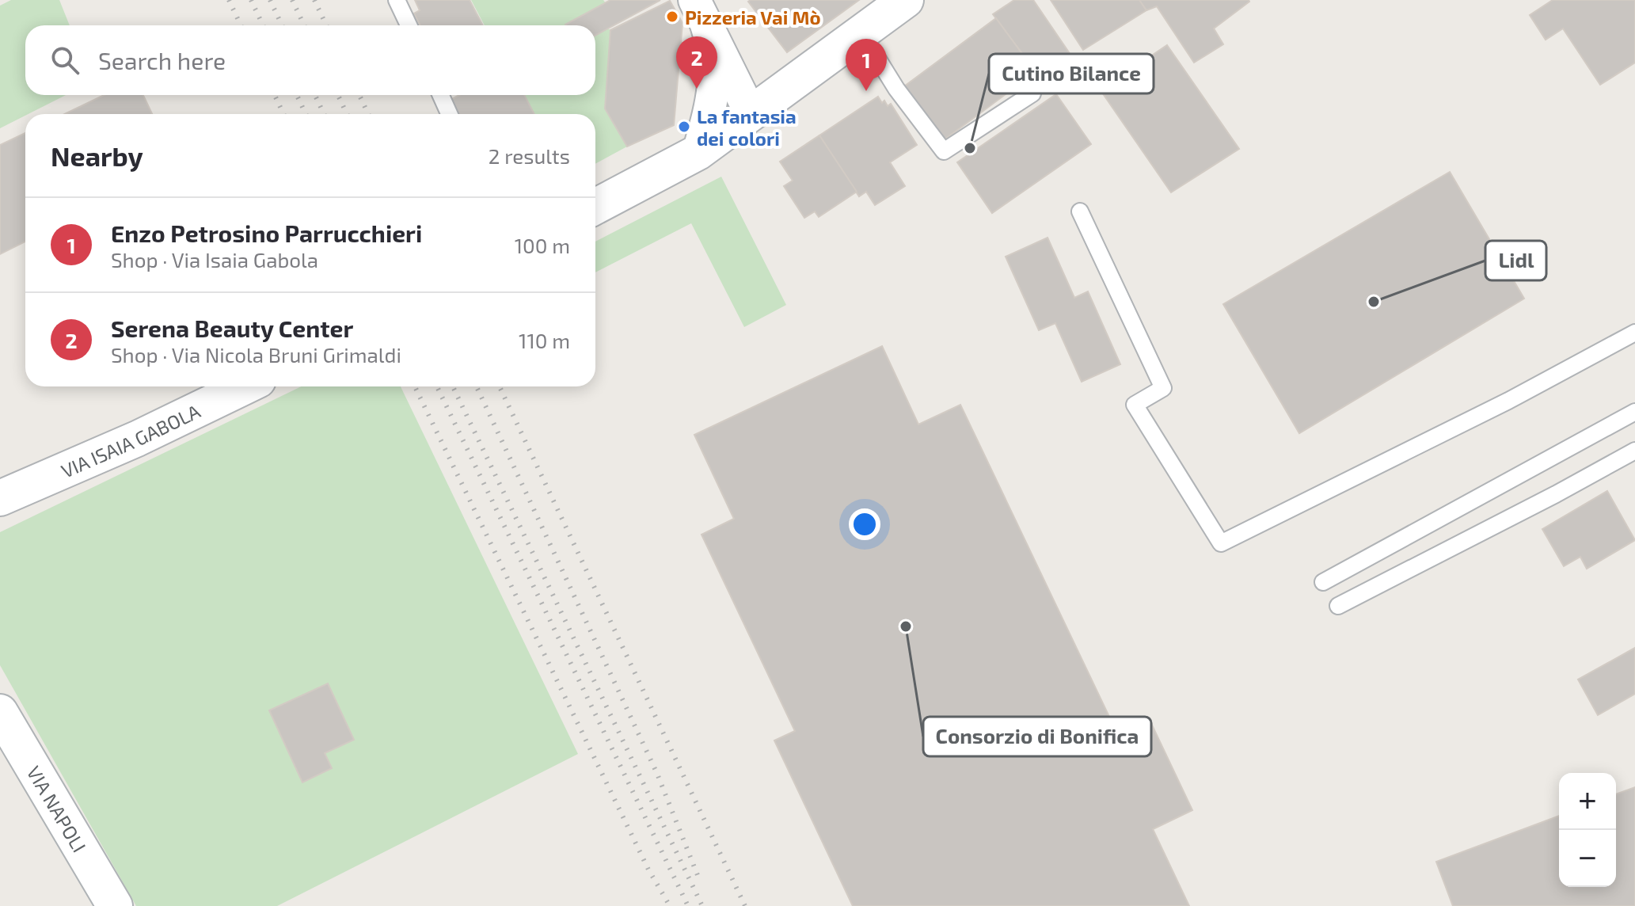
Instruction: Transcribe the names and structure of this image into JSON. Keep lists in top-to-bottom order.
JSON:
{
  "streets": {
    "street": ["VIA ISAIA GABOLA", "VIA NAPOLI"]
  },
  "places": [
    "Pizzeria Vai Mò",
    "La fantasia dei colori",
    "Cutino Bilance",
    "Lidl",
    "Consorzio di Bonifica"
  ],
  "page": {
    "search": "Search here",
    "pins": ["2", "1"],
    "heading": ["Nearby", "2 results"],
    "list": [
      {
        "mark": "1",
        "name": "Enzo Petrosino Parrucchieri",
        "note": "Shop · Via Isaia Gabola",
        "value": "100 m"
      },
      {
        "mark": "2",
        "name": "Serena Beauty Center",
        "note": "Shop · Via Nicola Bruni Grimaldi",
        "value": "110 m"
      }
    ],
    "map_buttons": ["+", "−"]
  }
}
